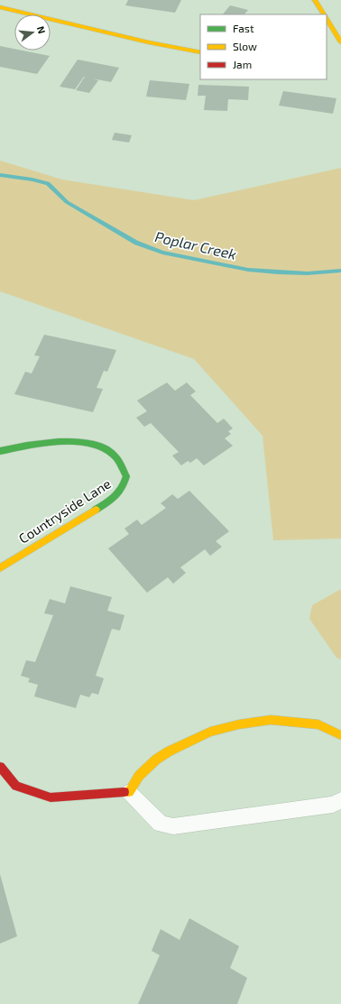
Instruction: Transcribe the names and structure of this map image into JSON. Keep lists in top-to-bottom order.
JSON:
{
  "streets": {
    "street": ["Countryside Lane"]
  },
  "water": ["Poplar Creek"],
  "legend": ["Fast", "Slow", "Jam"],
  "north": "right"
}
